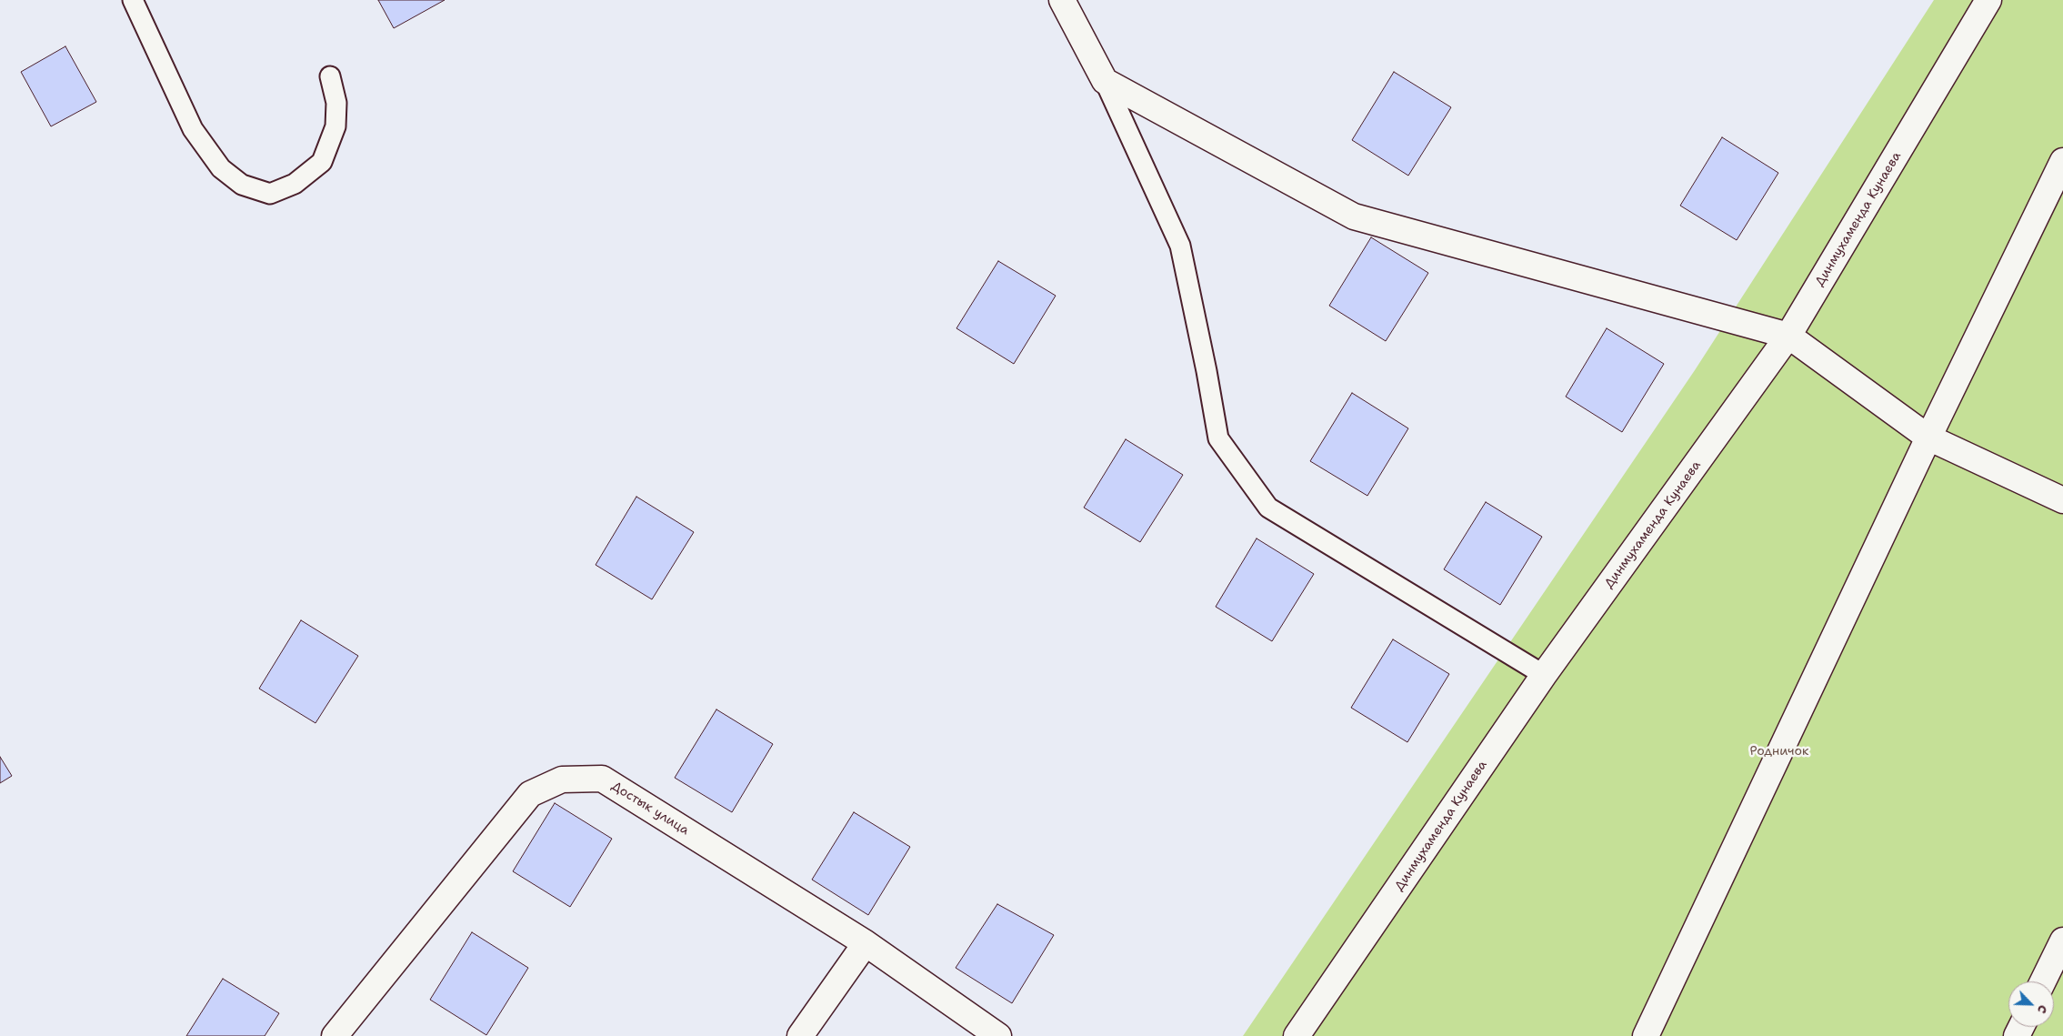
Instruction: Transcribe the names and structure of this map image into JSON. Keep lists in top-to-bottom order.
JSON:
{
  "streets": {
    "street": ["Динмухаменда Кунаева", "Достык улица"]
  },
  "parks": ["Родничок"],
  "north": "bottom right"
}
